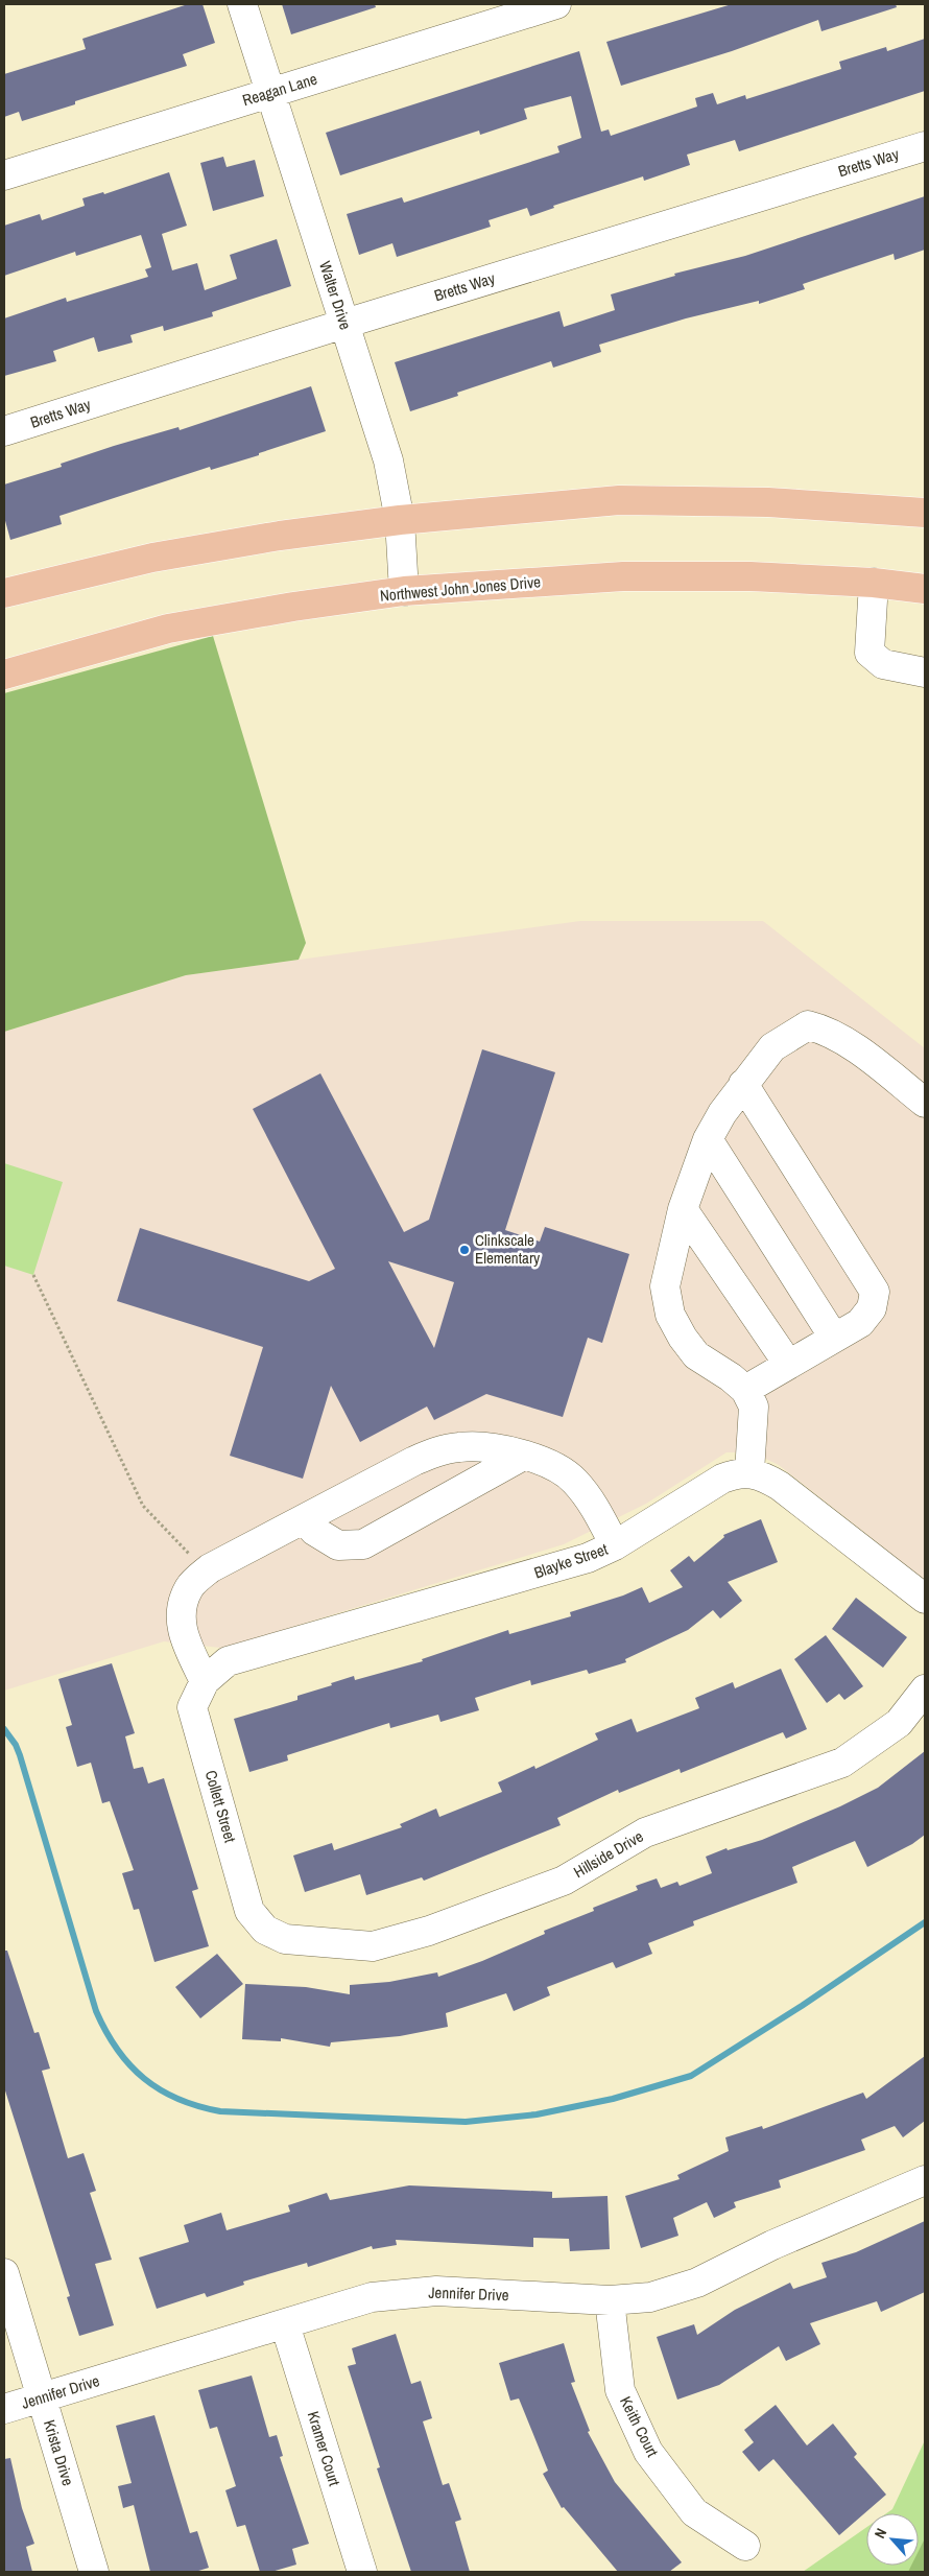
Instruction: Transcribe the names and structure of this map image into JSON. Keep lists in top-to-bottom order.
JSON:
{
  "streets": {
    "main road": ["Northwest John Jones Drive"],
    "street": [
      "Reagan Lane",
      "Bretts Way",
      "Walter Drive",
      "Blayke Street",
      "Collett Street",
      "Hillside Drive",
      "Jennifer Drive",
      "Keith Court",
      "Kramer Court",
      "Krista Drive"
    ]
  },
  "crossings": [
    ["Reagan Lane", "Walter Drive"],
    ["Bretts Way", "Walter Drive"],
    ["Walter Drive", "Northwest John Jones Drive"],
    ["Blayke Street", "Collett Street"],
    ["Collett Street", "Hillside Drive"],
    ["Jennifer Drive", "Keith Court"],
    ["Jennifer Drive", "Kramer Court"],
    ["Jennifer Drive", "Krista Drive"]
  ],
  "places": ["Clinkscale Elementary"],
  "north": "top left"
}
